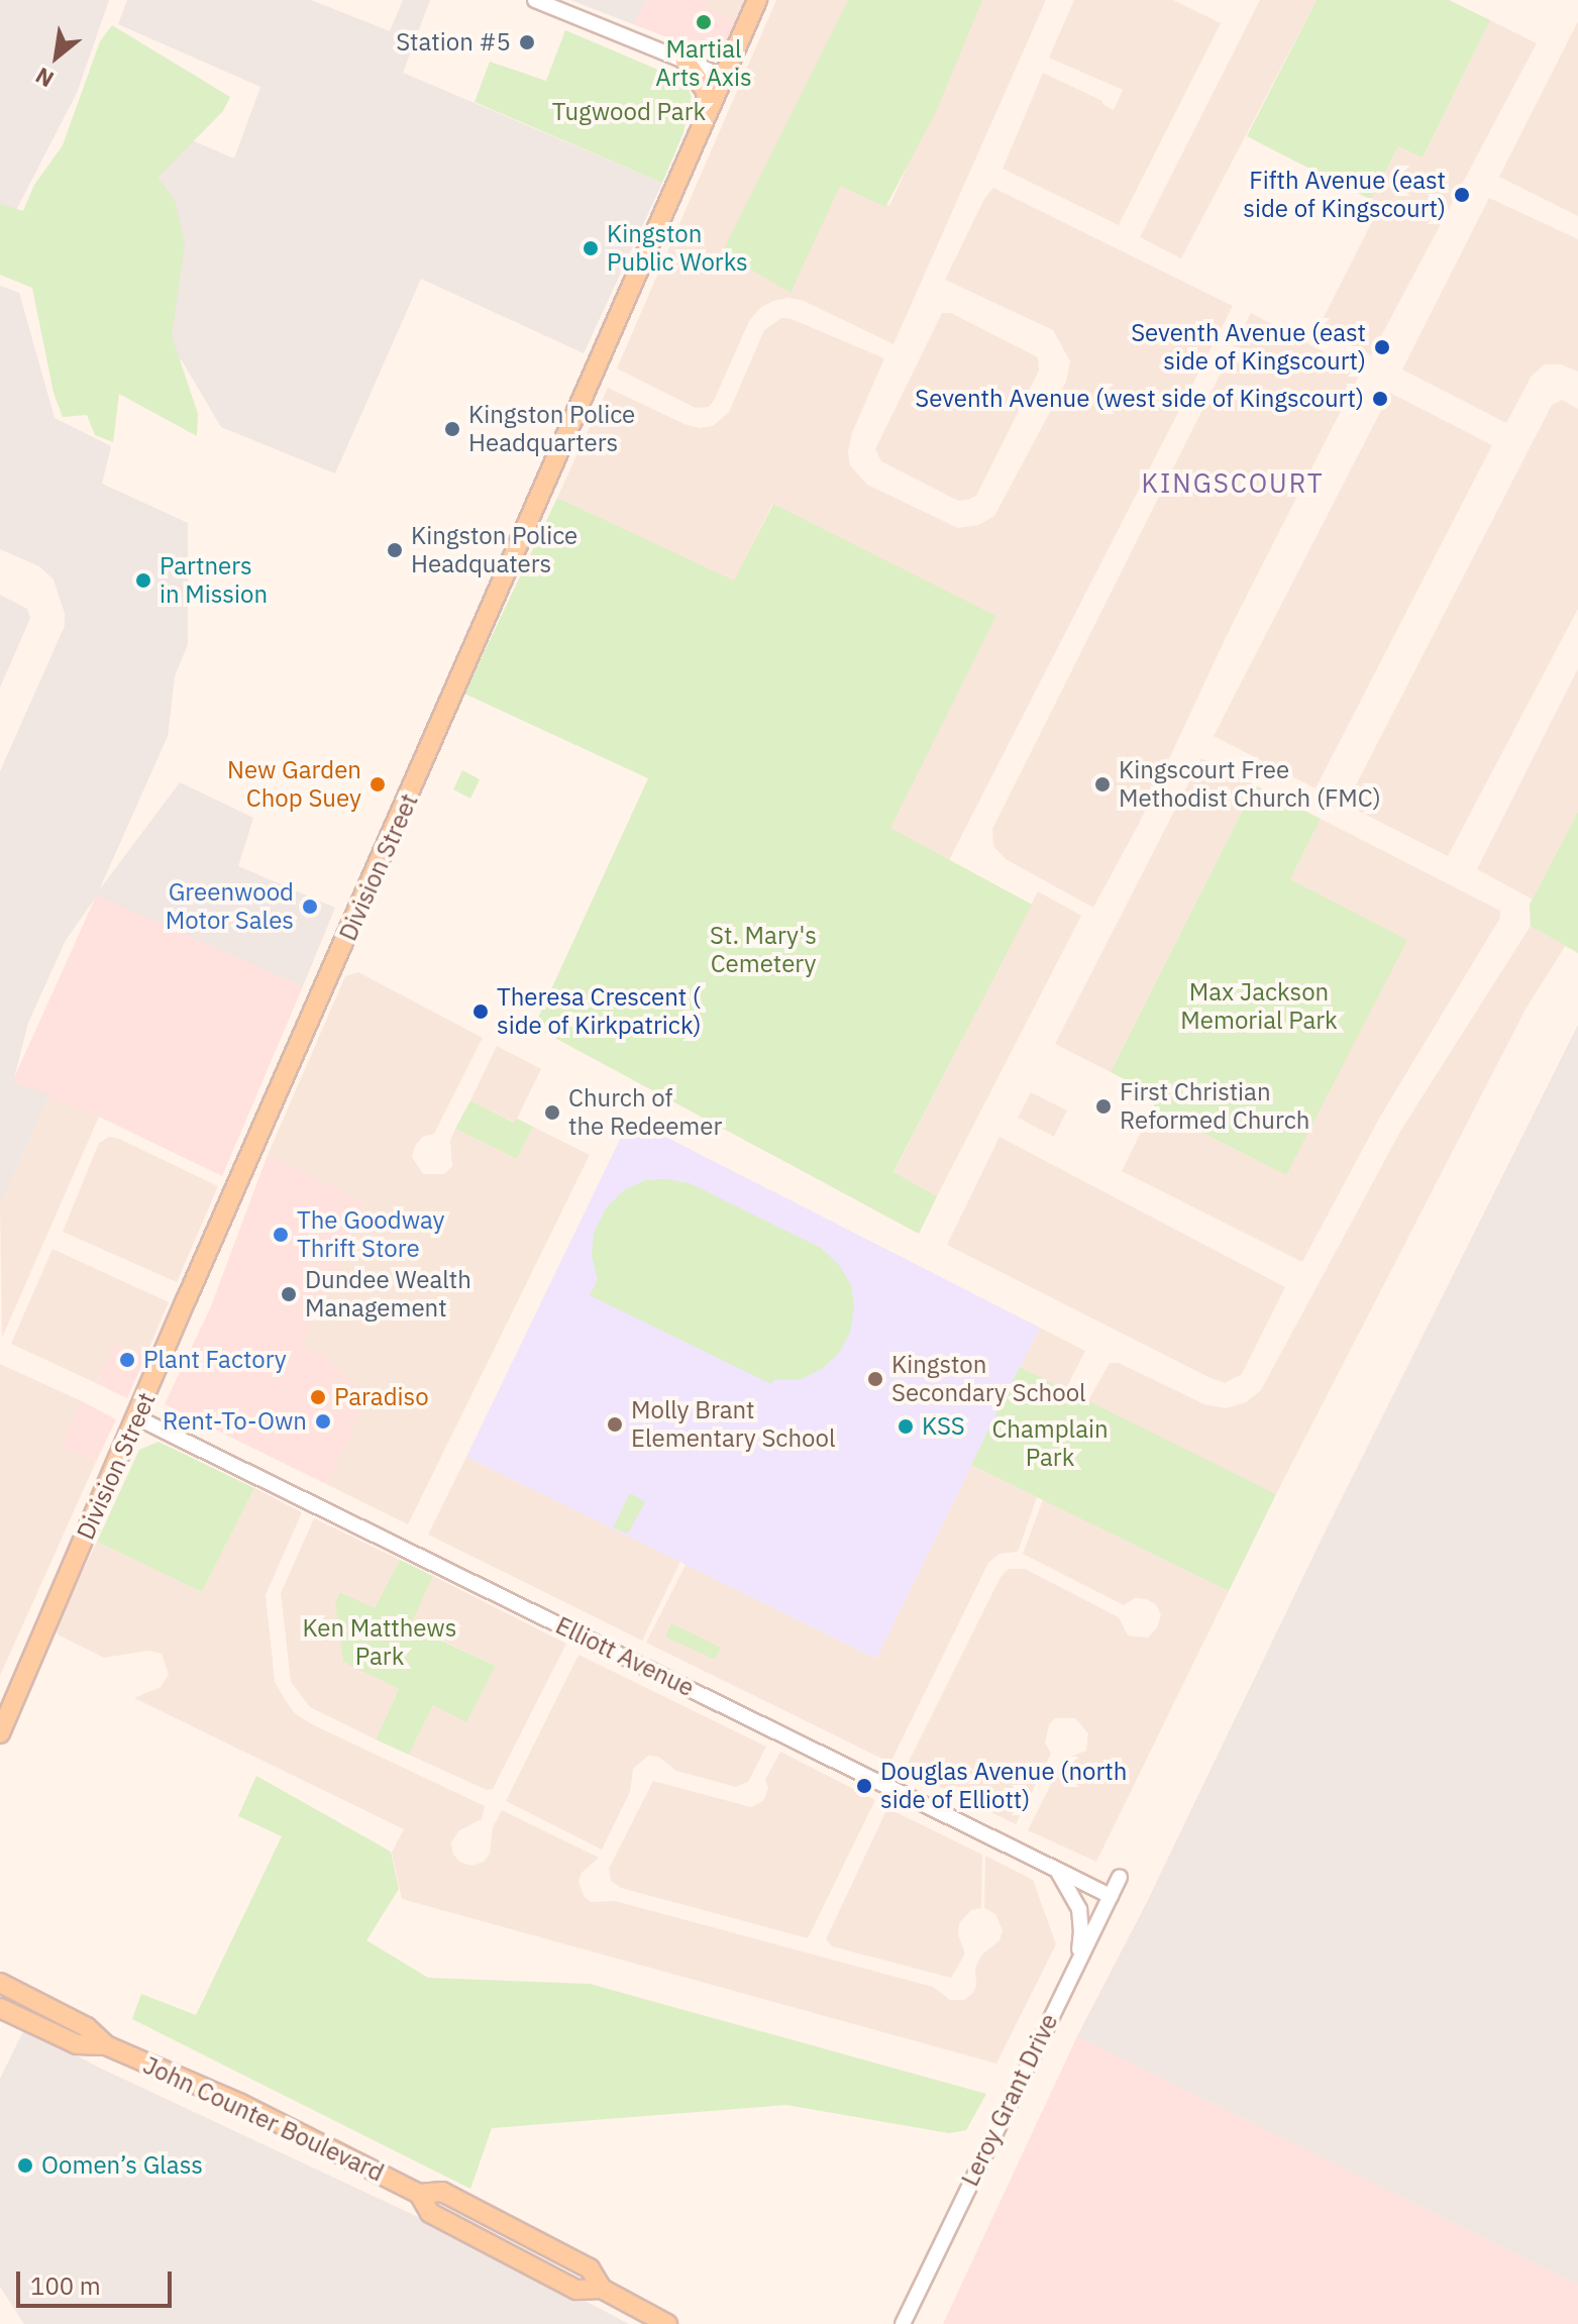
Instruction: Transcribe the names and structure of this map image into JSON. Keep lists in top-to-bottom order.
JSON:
{
  "streets": {
    "main road": ["Division Street", "John Counter Boulevard"],
    "street": ["Elliott Avenue", "Leroy Grant Drive"]
  },
  "crossings": [
    ["Division Street", "Elliott Avenue"],
    ["Elliott Avenue", "Leroy Grant Drive"]
  ],
  "districts": ["KINGSCOURT"],
  "parks": [
    "Tugwood Park",
    "St. Mary's Cemetery",
    "Max Jackson Memorial Park",
    "Champlain Park",
    "Ken Matthews Park"
  ],
  "places": [
    "Martial Arts Axis",
    "Station #5",
    "Fifth Avenue (east side of Kingscourt)",
    "Kingston Public Works",
    "Seventh Avenue (east side of Kingscourt)",
    "Seventh Avenue (west side of Kingscourt)",
    "Kingston Police Headquarters",
    "Kingston Police Headquaters",
    "Partners in Mission",
    "New Garden Chop Suey",
    "Kingscourt Free Methodist Church (FMC)",
    "Greenwood Motor Sales",
    "Theresa Crescent ( side of Kirkpatrick)",
    "First Christian Reformed Church",
    "Church of the Redeemer",
    "The Goodway Thrift Store",
    "Dundee Wealth Management",
    "Plant Factory",
    "Kingston Secondary School",
    "Paradiso",
    "Rent-To-Own",
    "Molly Brant Elementary School",
    "KSS",
    "Douglas Avenue (north side of Elliott)",
    "Oomen’s Glass"
  ],
  "scale_bar": "100 m",
  "north": "bottom left"
}
